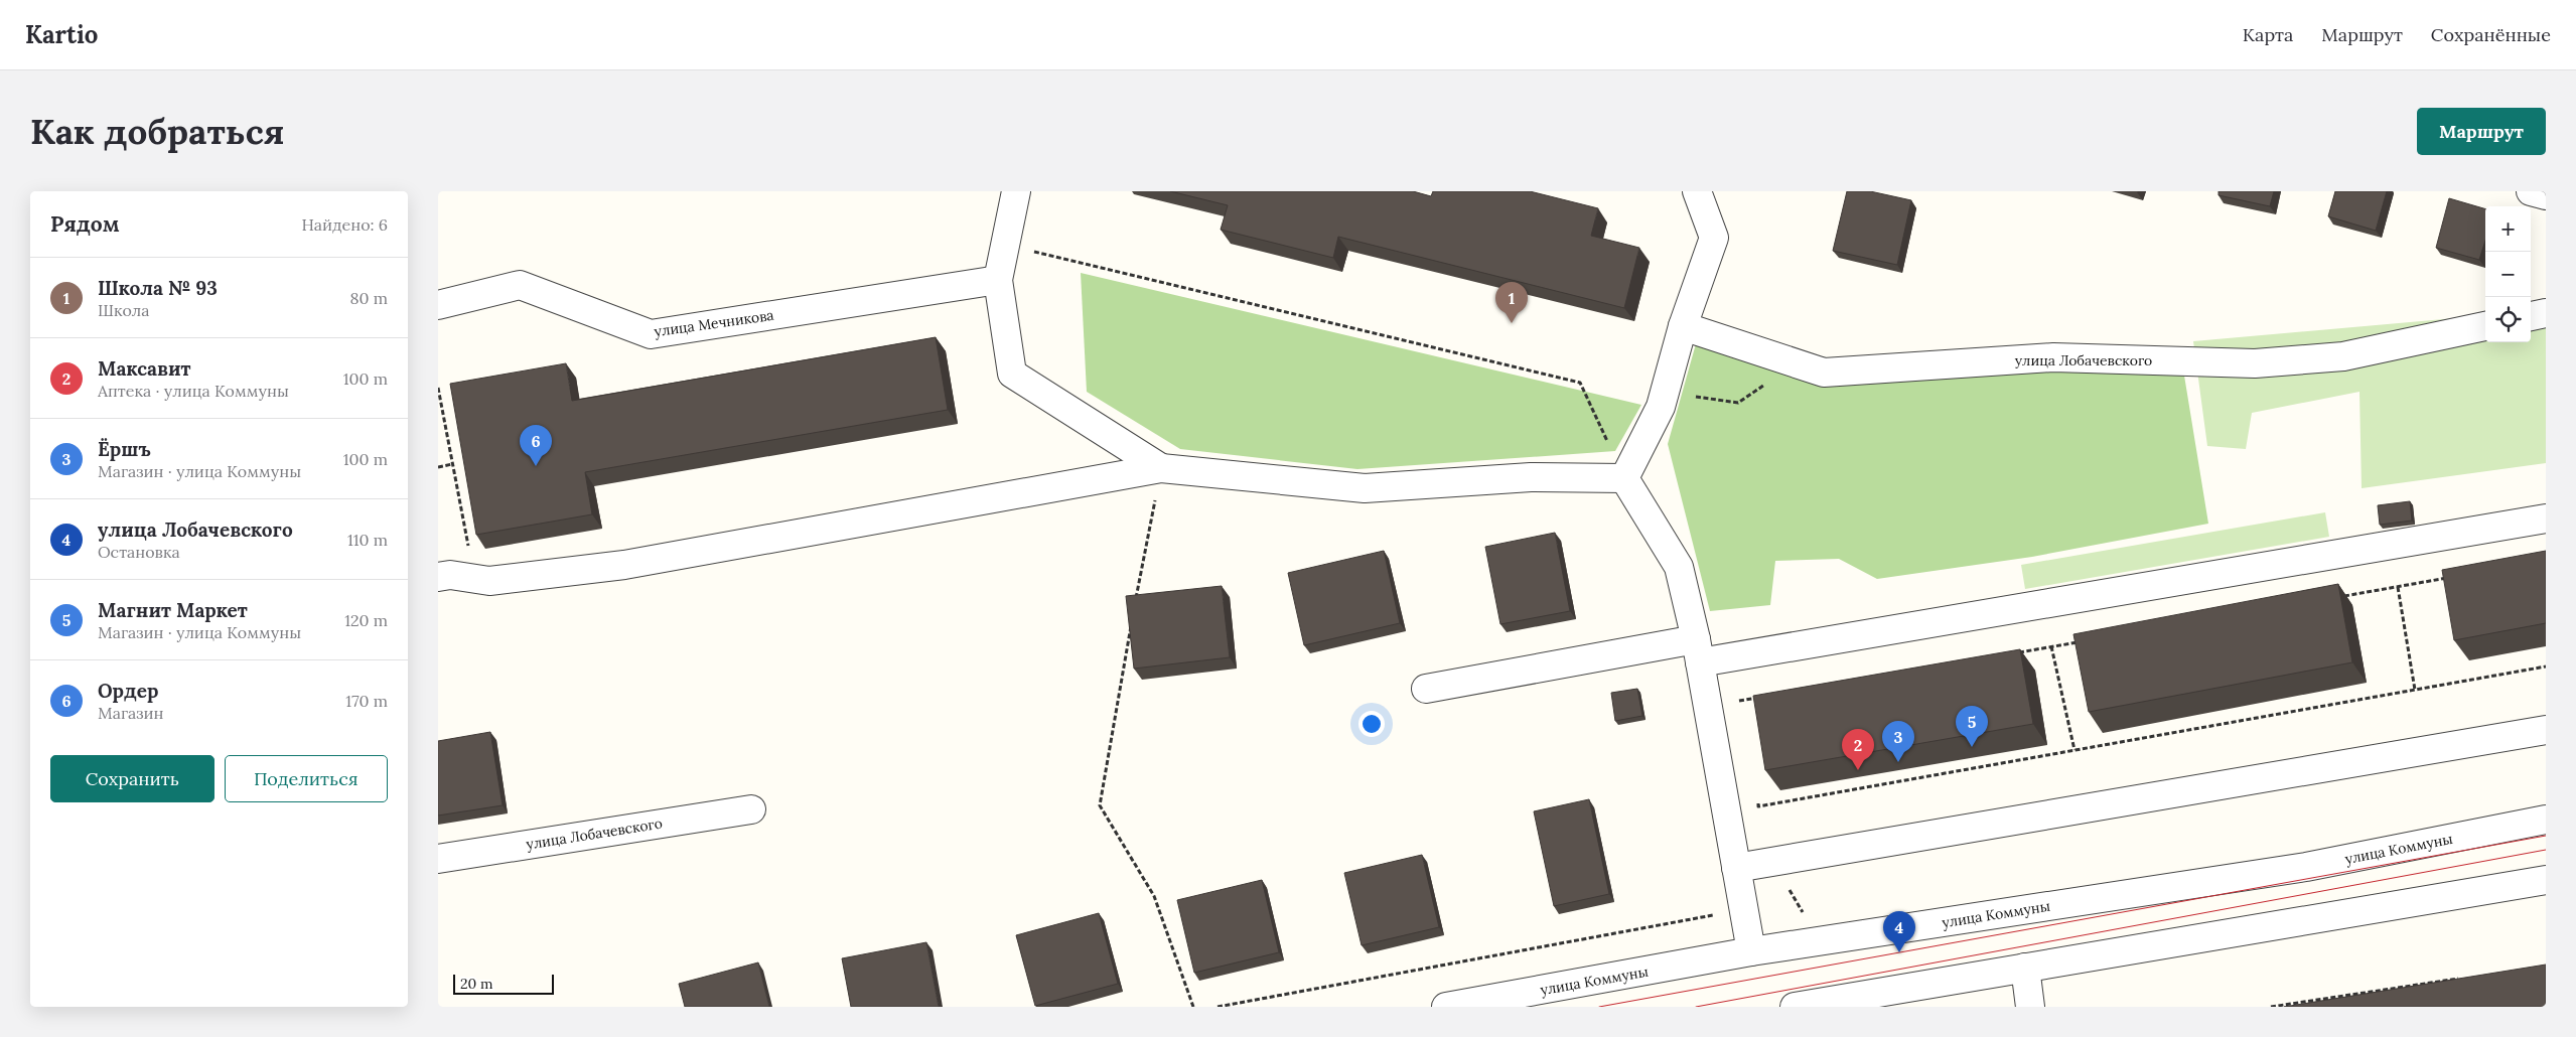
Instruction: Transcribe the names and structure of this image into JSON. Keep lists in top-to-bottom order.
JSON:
{
  "streets": {
    "street": ["улица Мечникова", "улица Лобачевского", "улица Коммуны"]
  },
  "scale_bar": "20 m",
  "page": {
    "header": "Kartio",
    "nav": ["Карта", "Маршрут", "Сохранённые"],
    "buttons": [
      "Маршрут",
      ["Сохранить", "Поделиться"]
    ],
    "title": "Как добраться",
    "heading": ["Рядом", "Найдено: 6"],
    "map_buttons": ["+", "−"],
    "list": [
      {
        "mark": "1",
        "name": "Школа № 93",
        "note": "Школа",
        "value": "80 m"
      },
      {
        "mark": "2",
        "name": "Максавит",
        "note": "Аптека · улица Коммуны",
        "value": "100 m"
      },
      {
        "mark": "3",
        "name": "Ёршъ",
        "note": "Магазин · улица Коммуны",
        "value": "100 m"
      },
      {
        "mark": "4",
        "name": "улица Лобачевского",
        "note": "Остановка",
        "value": "110 m"
      },
      {
        "mark": "5",
        "name": "Магнит Маркет",
        "note": "Магазин · улица Коммуны",
        "value": "120 m"
      },
      {
        "mark": "6",
        "name": "Ордер",
        "note": "Магазин",
        "value": "170 m"
      }
    ],
    "pins": [
      "1",
      "6",
      "5",
      "3",
      "2",
      "4"
    ],
    "scale": "20 m"
  }
}
